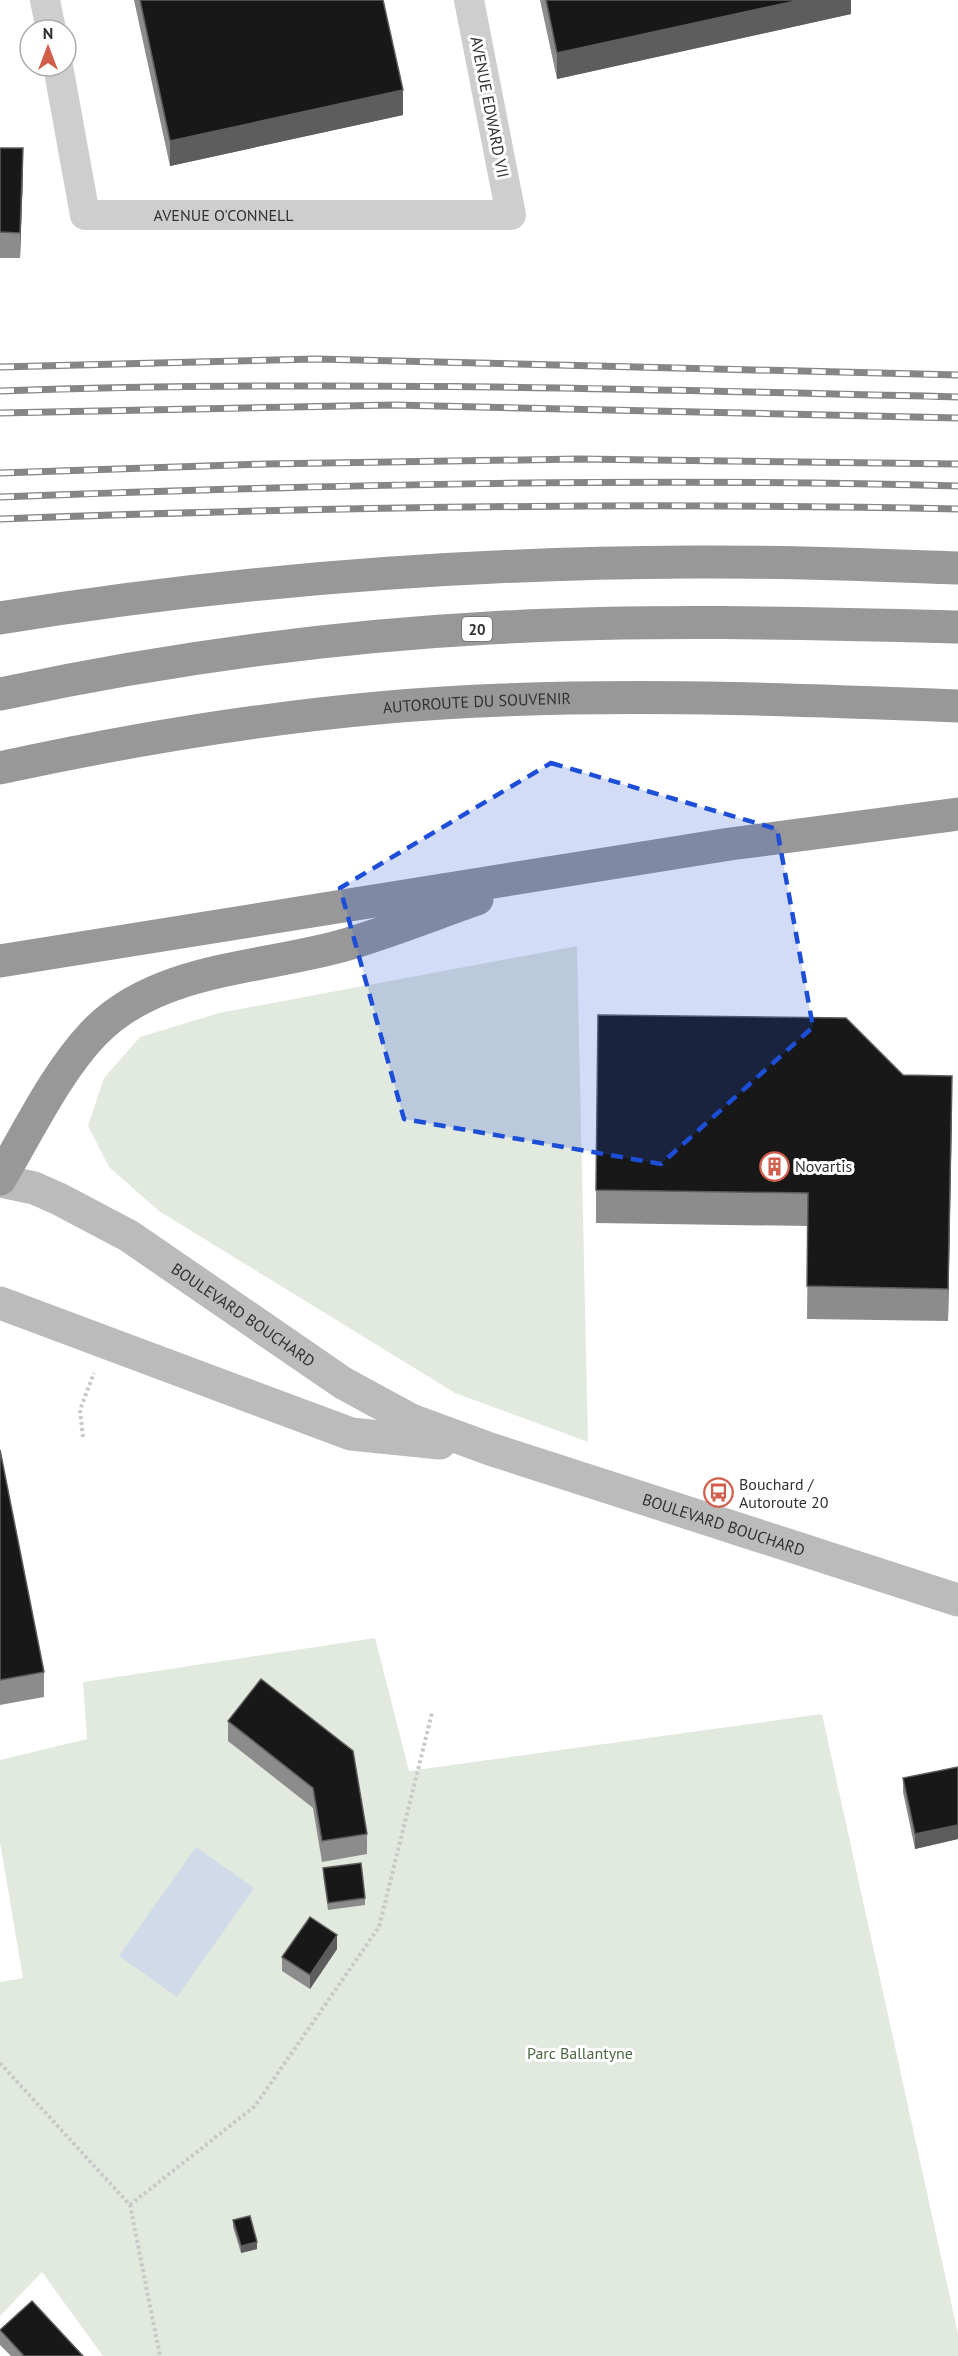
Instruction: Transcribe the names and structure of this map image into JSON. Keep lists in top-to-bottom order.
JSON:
{
  "streets": {
    "highway": ["20", "AUTOROUTE DU SOUVENIR"],
    "main road": ["BOULEVARD BOUCHARD"],
    "street": ["AVENUE EDWARD VII", "AVENUE O'CONNELL"]
  },
  "crossings": [
    ["AVENUE EDWARD VII", "AVENUE O'CONNELL"]
  ],
  "parks": ["Parc Ballantyne"],
  "places": {
    "building": ["Novartis"],
    "bus stop": ["Bouchard / Autoroute 20"]
  },
  "north": "top"
}
